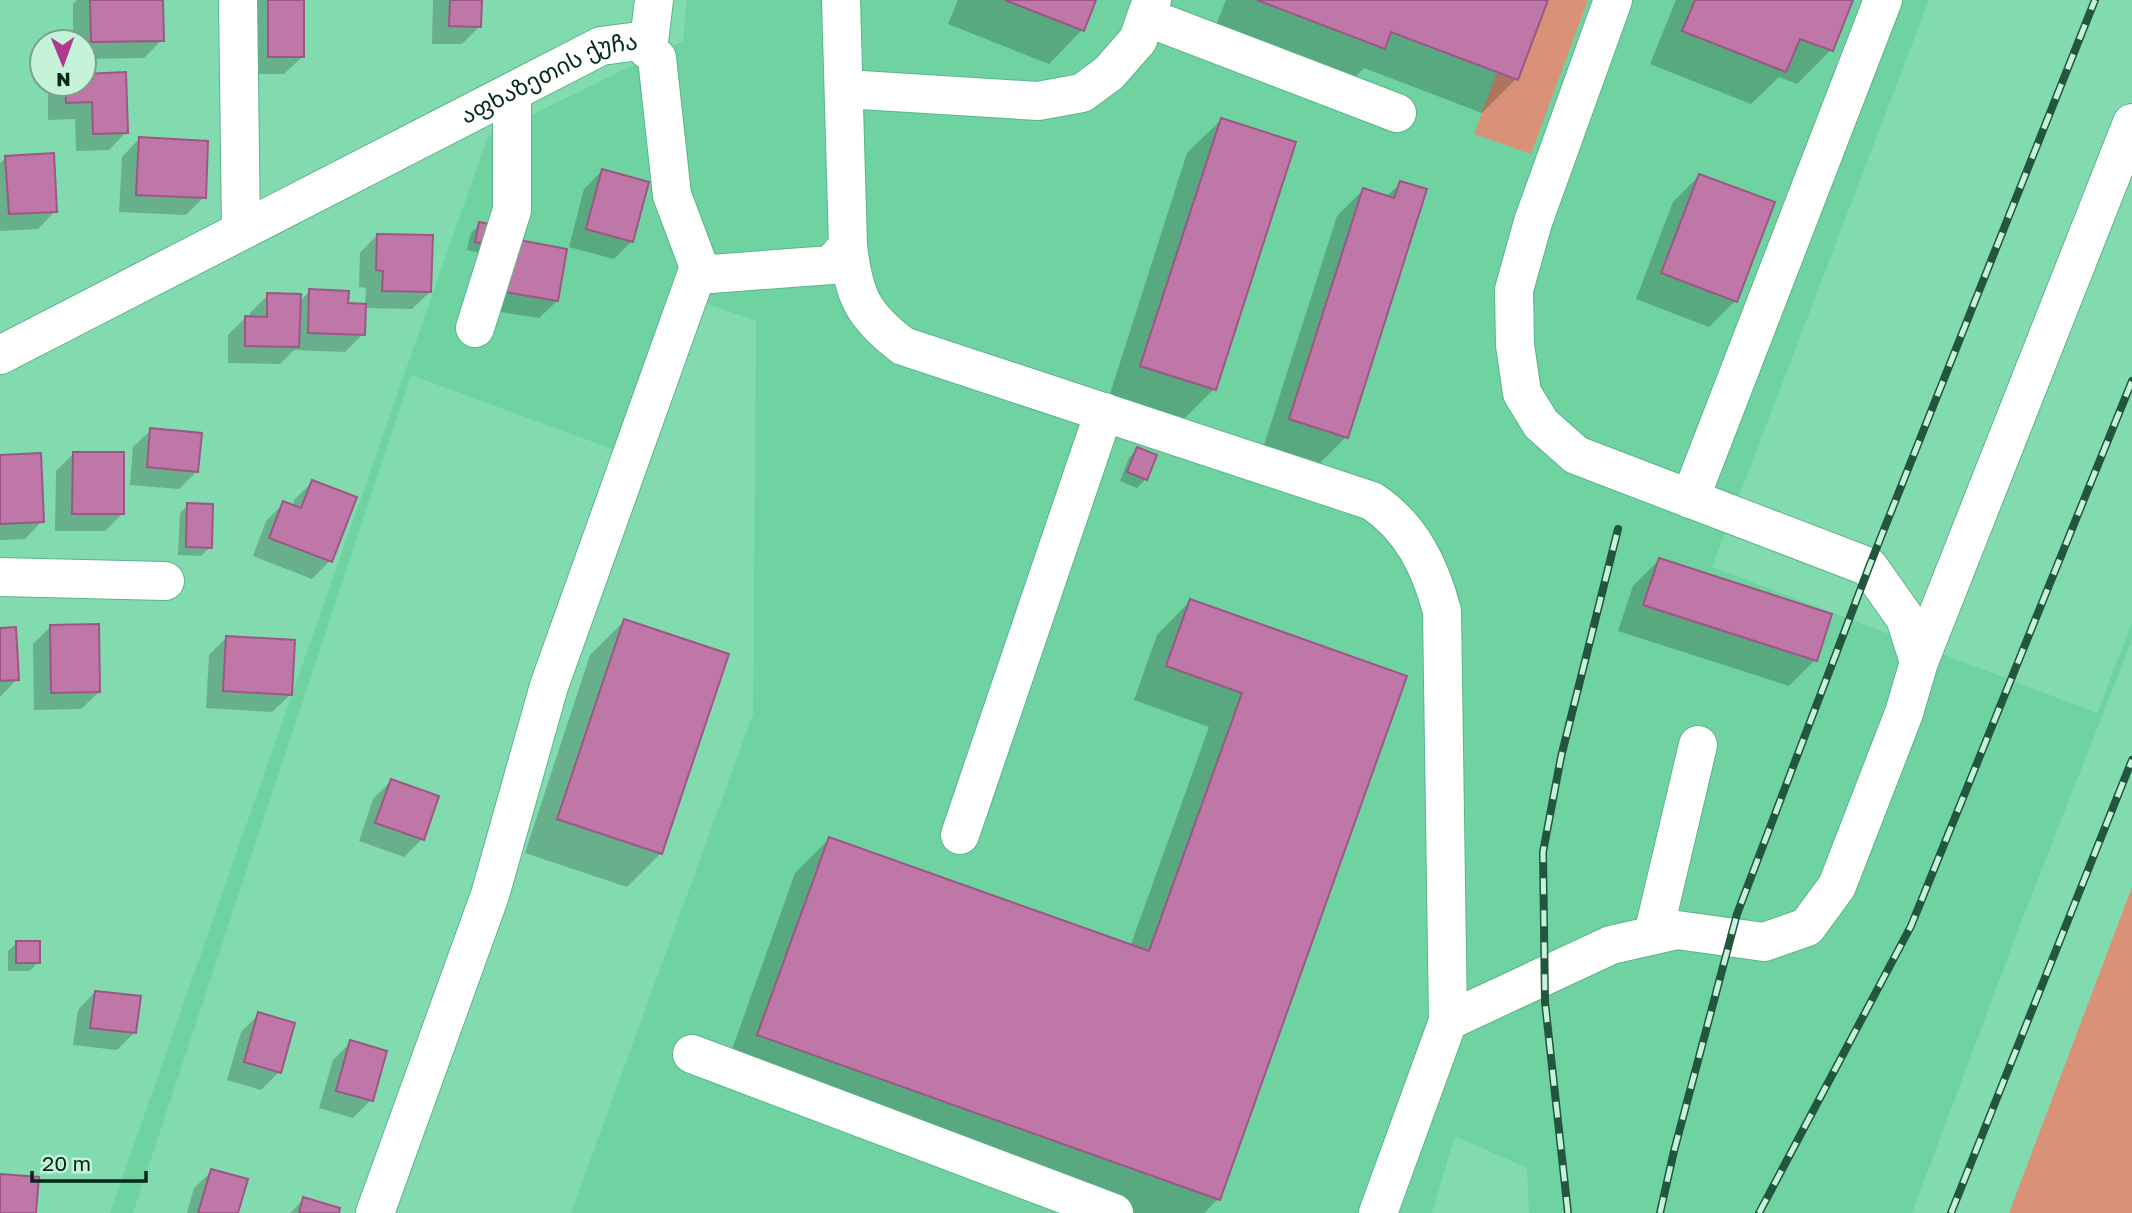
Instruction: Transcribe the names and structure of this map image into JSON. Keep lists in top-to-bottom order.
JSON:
{
  "streets": {
    "street": ["აფხაზეთის ქუჩა"]
  },
  "scale_bar": "20 m",
  "north": "bottom"
}
